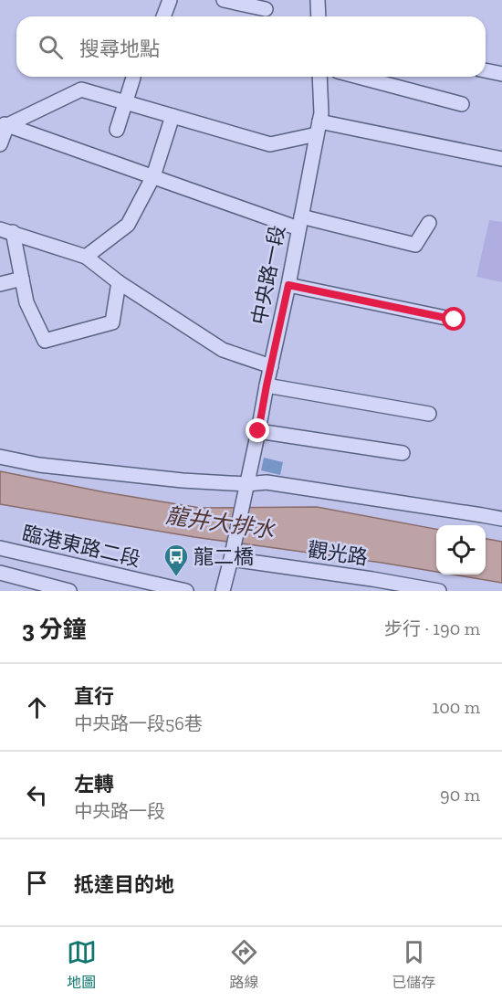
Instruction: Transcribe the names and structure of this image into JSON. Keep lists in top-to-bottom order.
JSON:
{
  "streets": {
    "street": ["中央路一段", "臨港東路二段", "觀光路"]
  },
  "crossings": [
    ["中央路一段", "觀光路"]
  ],
  "water": ["龍井大排水"],
  "places": {
    "bus stop": ["龍二橋"]
  },
  "page": {
    "search": "搜尋地點",
    "heading": ["3 分鐘", "步行 · 190 m"],
    "list": [
      ["直行", "中央路一段56巷", "100 m"],
      ["左轉", "中央路一段", "90 m"],
      "抵達目的地"
    ],
    "nav": ["地圖", "路線", "已儲存"]
  }
}
